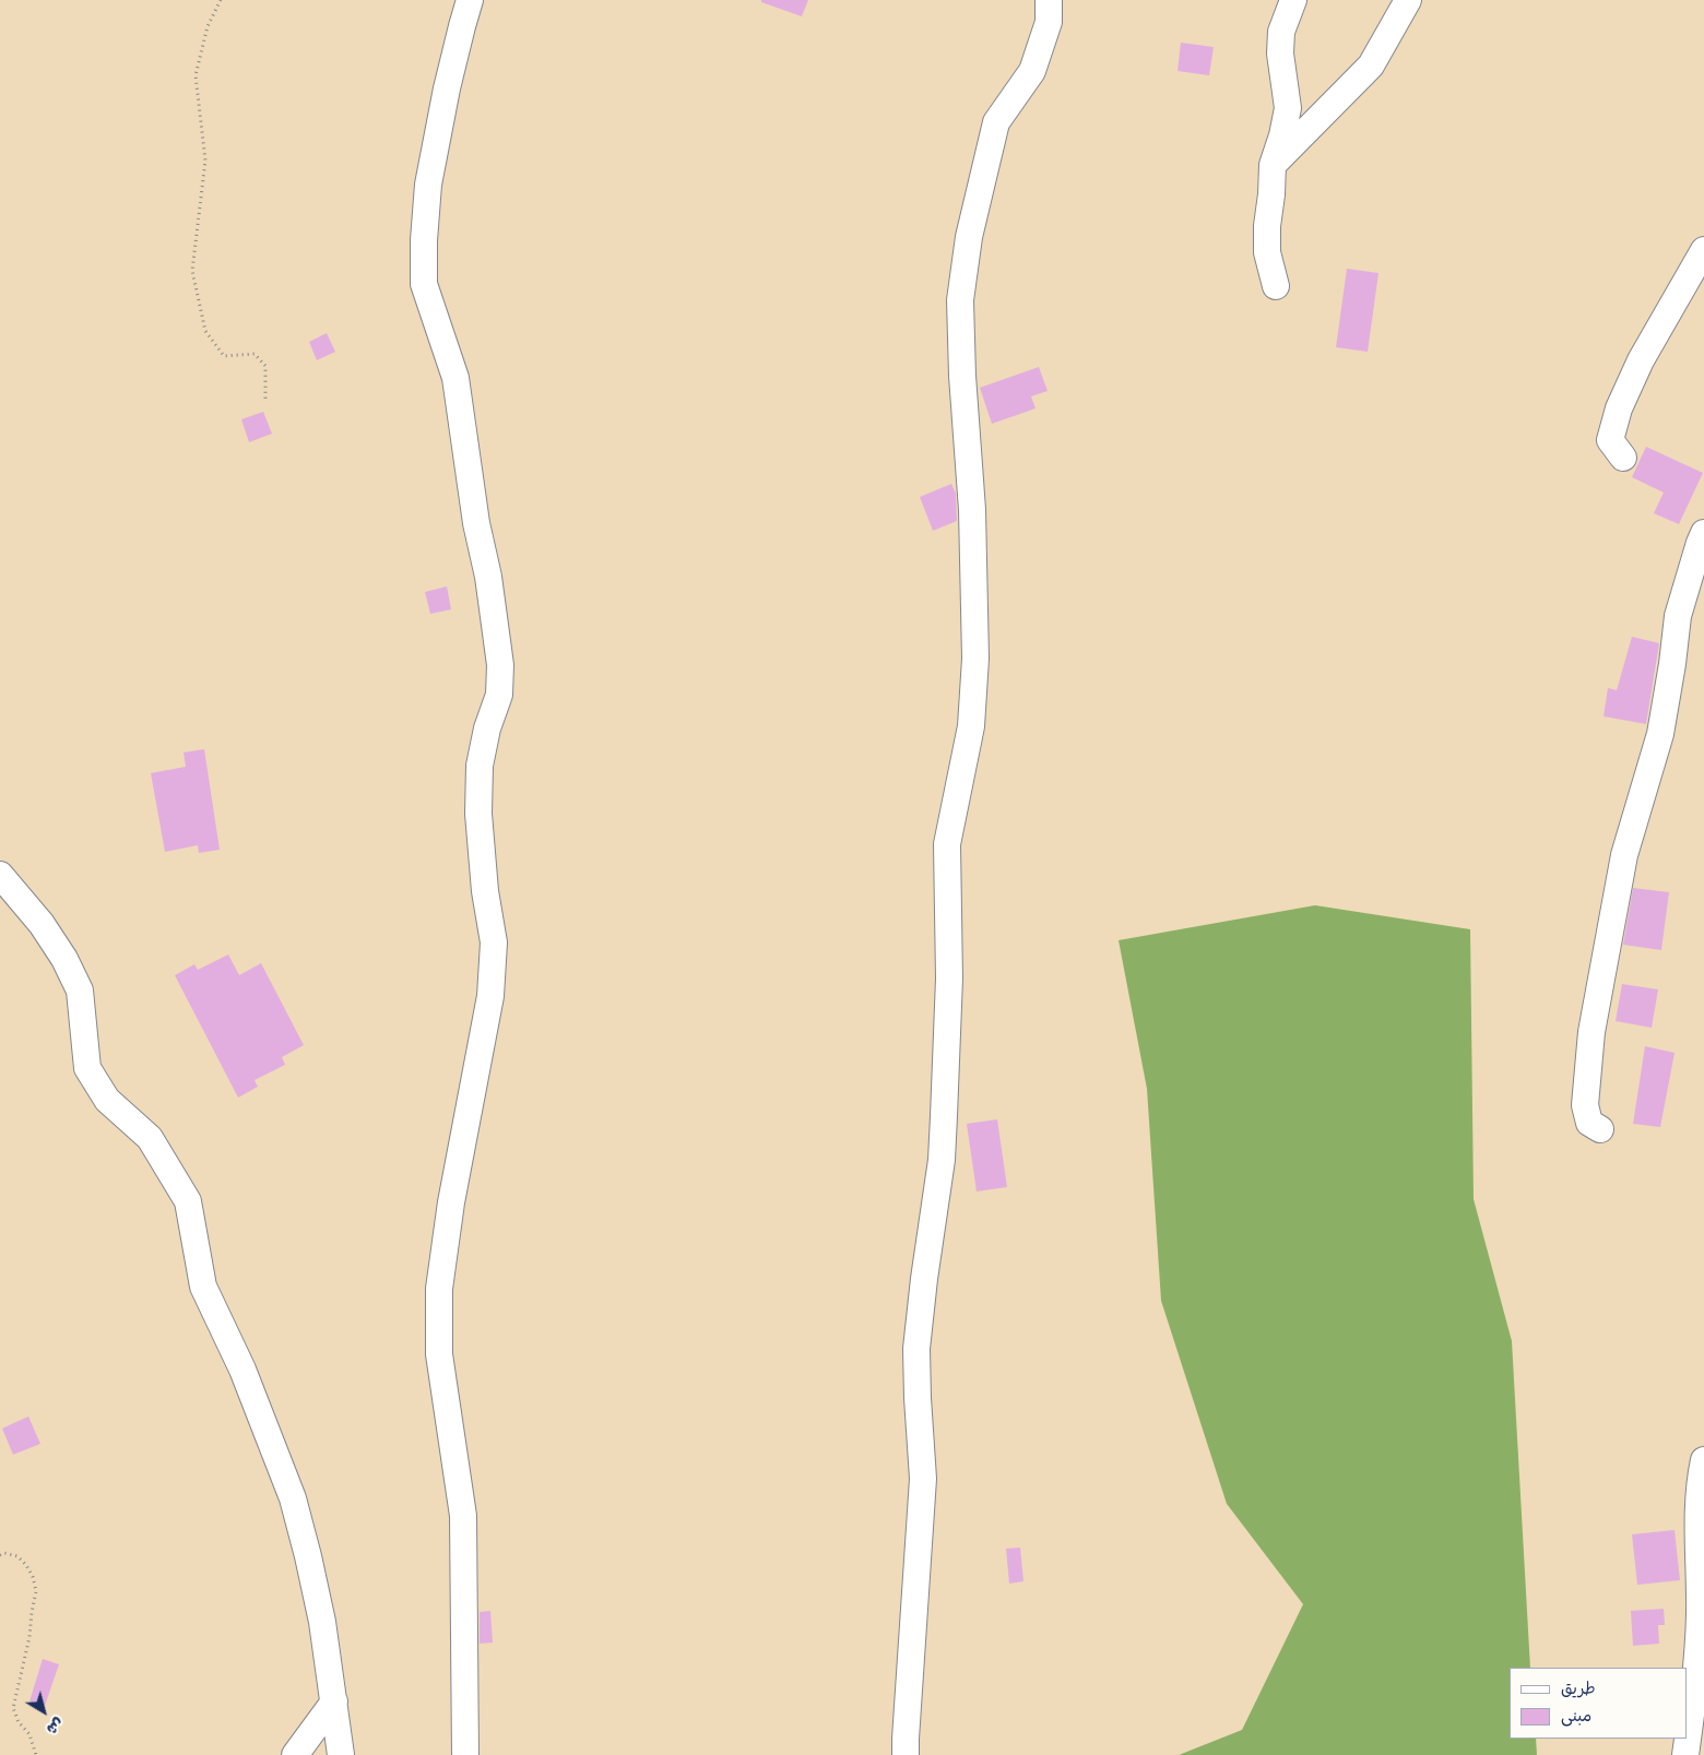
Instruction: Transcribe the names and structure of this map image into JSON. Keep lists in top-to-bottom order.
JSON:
{
  "legend": ["طريق", "مبنى"],
  "north": "bottom right"
}
